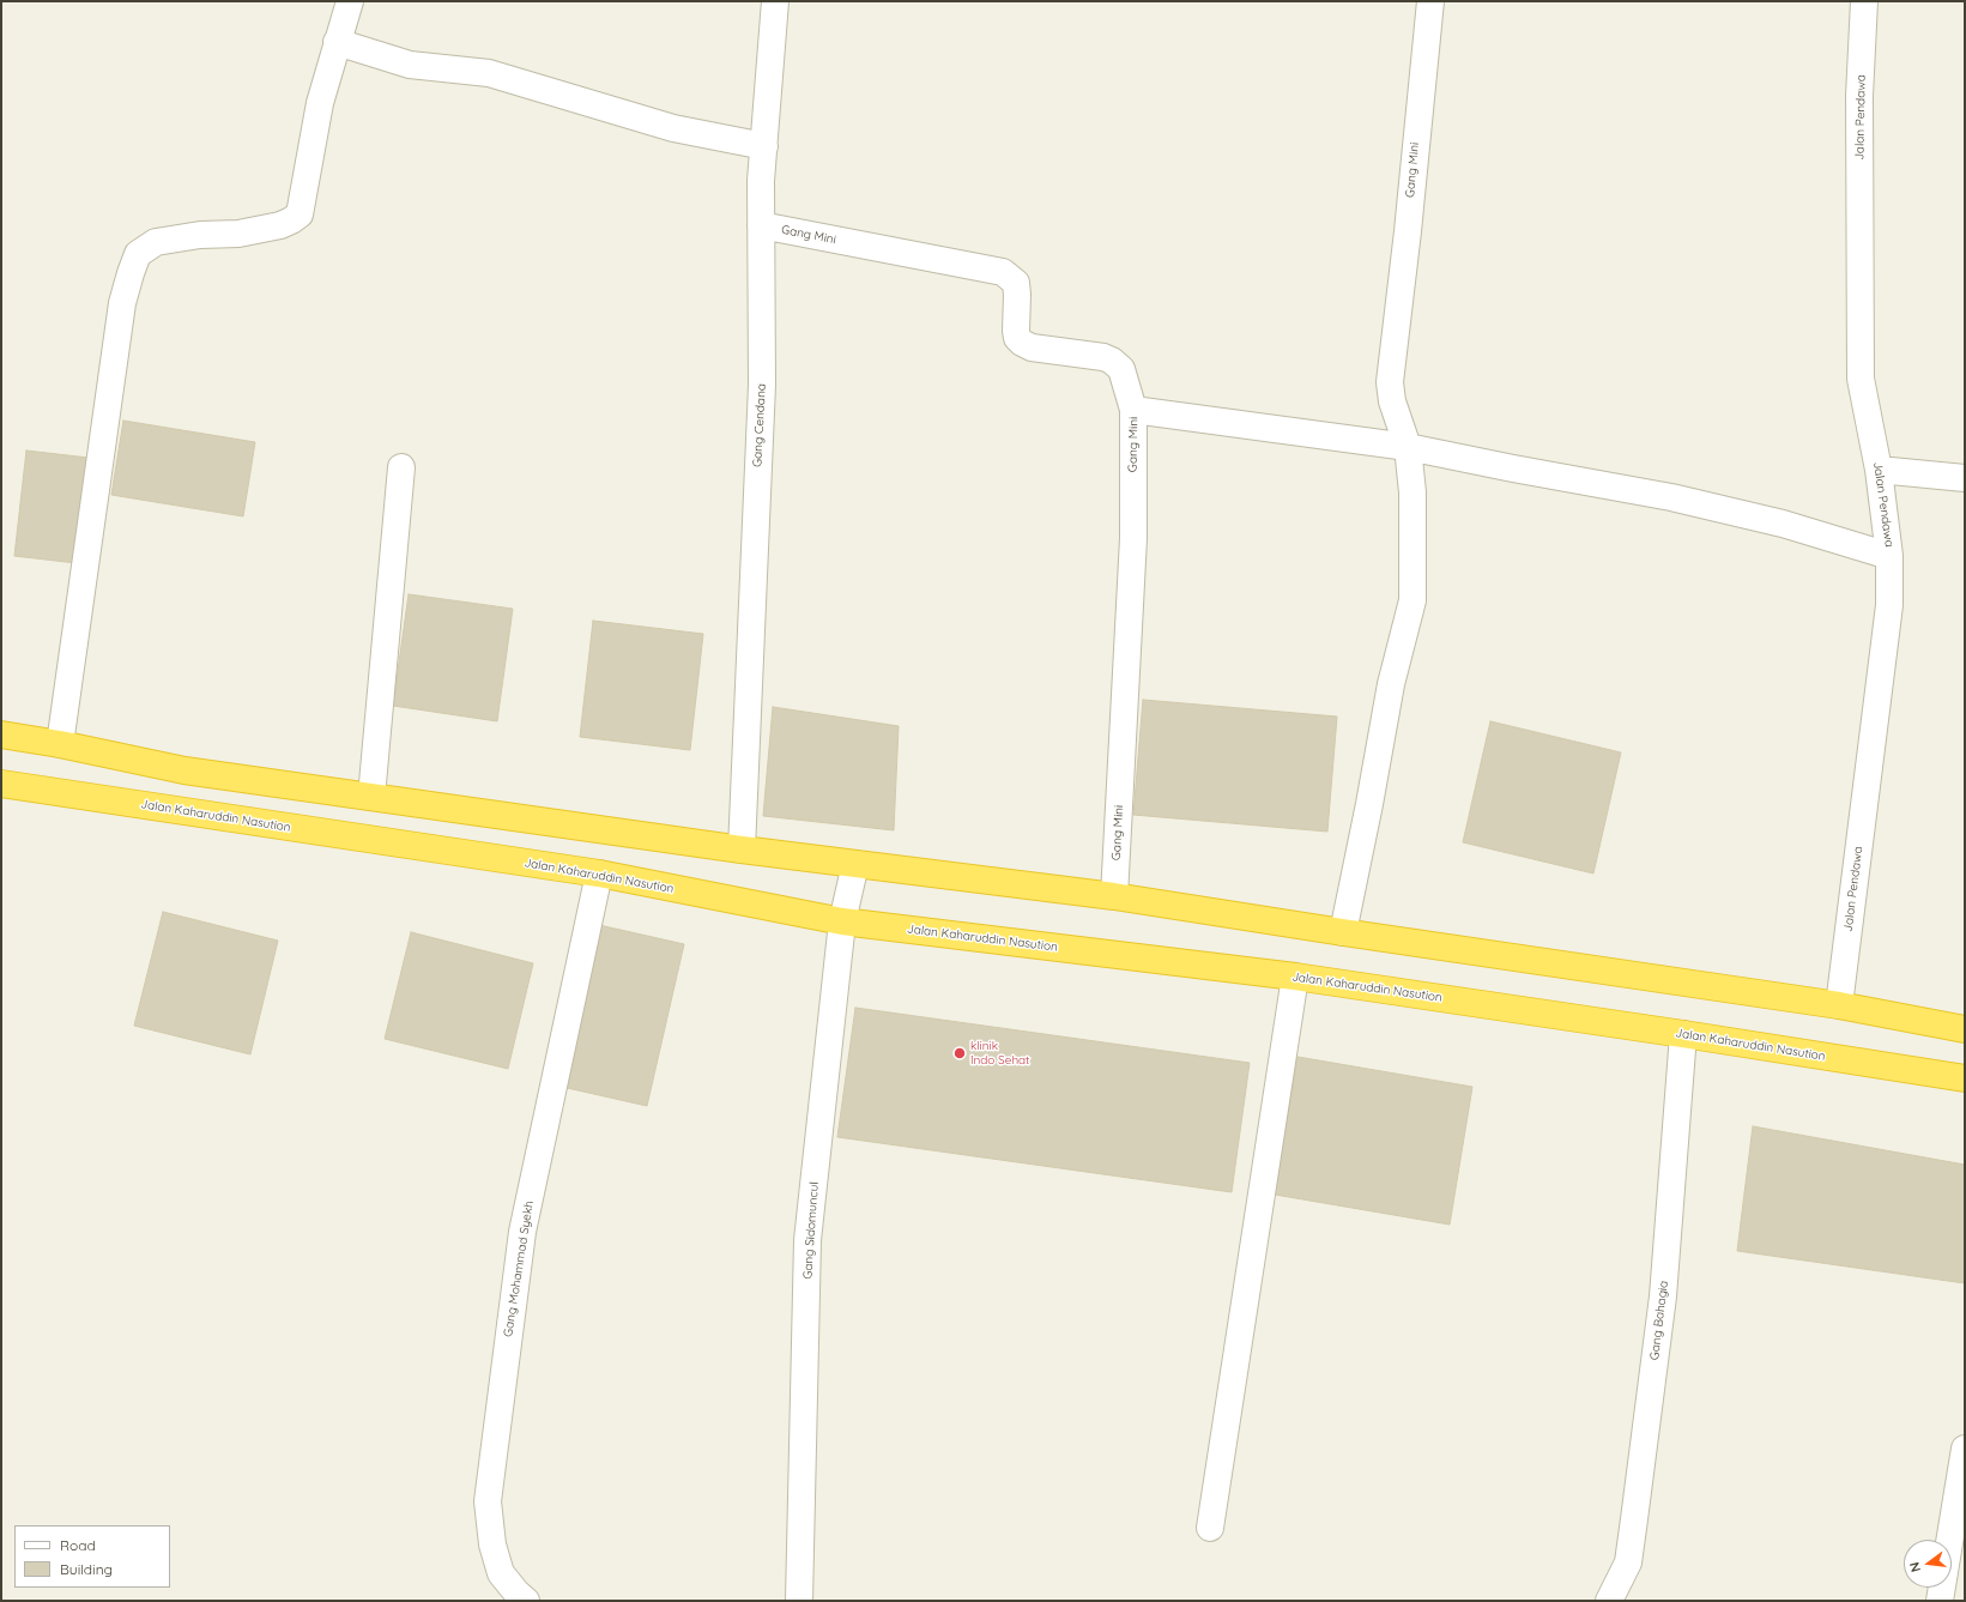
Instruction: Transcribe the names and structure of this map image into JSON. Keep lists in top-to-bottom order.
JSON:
{
  "streets": {
    "highway": ["Jalan Kaharuddin Nasution"],
    "street": [
      "Jalan Pendawa",
      "Gang Mini",
      "Gang Cendana",
      "Gang Sidomuncul",
      "Gang Mohammad Syekh",
      "Gang Bahagia"
    ]
  },
  "crossings": [
    ["Gang Mini", "Gang Cendana"],
    ["Jalan Kaharuddin Nasution", "Gang Sidomuncul"],
    ["Jalan Kaharuddin Nasution", "Gang Mohammad Syekh"],
    ["Jalan Kaharuddin Nasution", "Gang Bahagia"]
  ],
  "places": ["klinik Indo Sehat"],
  "legend": ["Road", "Building"],
  "north": "left"
}
